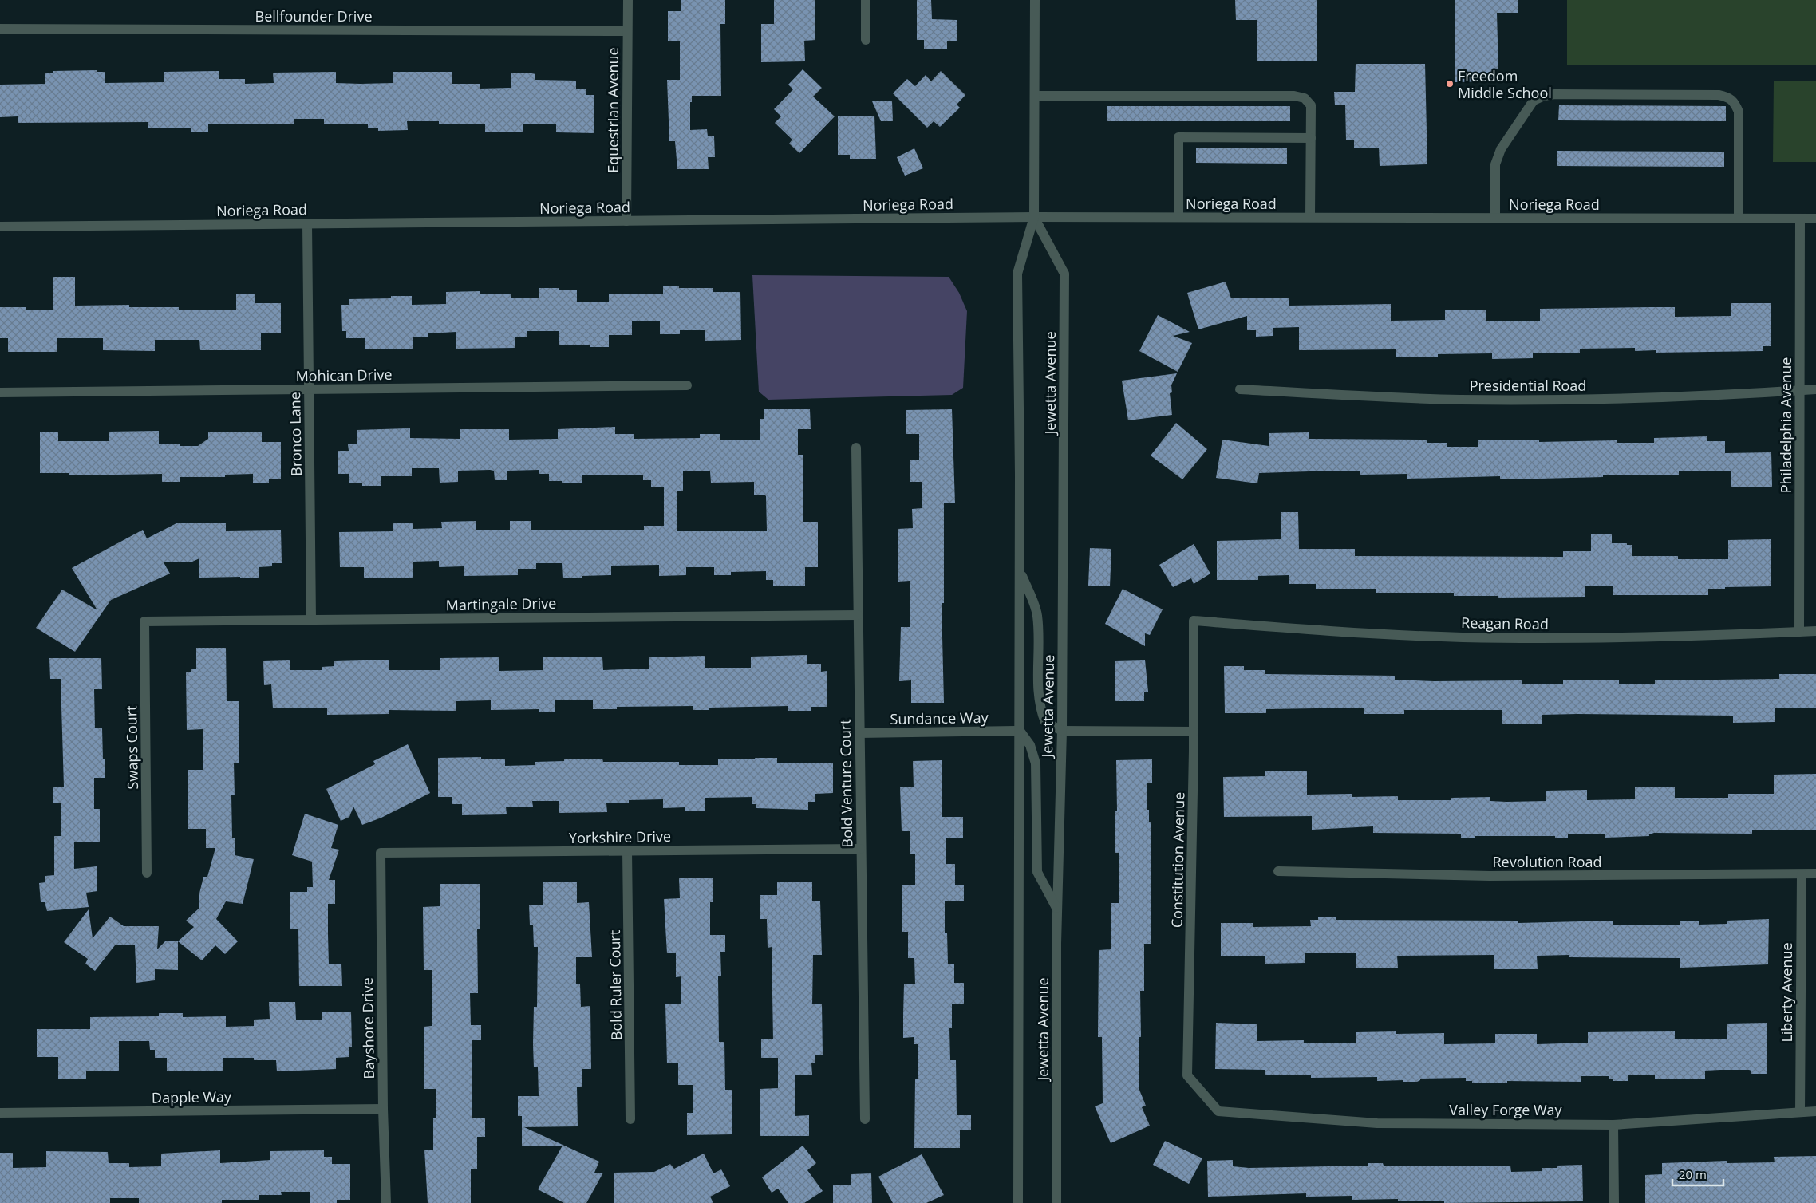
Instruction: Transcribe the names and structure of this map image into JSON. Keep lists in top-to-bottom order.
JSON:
{
  "streets": {
    "street": [
      "Bellfounder Drive",
      "Equestrian Avenue",
      "Noriega Road",
      "Mohican Drive",
      "Jewetta Avenue",
      "Presidential Road",
      "Philadelphia Avenue",
      "Bronco Lane",
      "Martingale Drive",
      "Reagan Road",
      "Sundance Way",
      "Swaps Court",
      "Bold Venture Court",
      "Yorkshire Drive",
      "Constitution Avenue",
      "Revolution Road",
      "Bold Ruler Court",
      "Liberty Avenue",
      "Bayshore Drive",
      "Dapple Way",
      "Valley Forge Way"
    ]
  },
  "crossings": [
    ["Bellfounder Drive", "Equestrian Avenue"],
    ["Equestrian Avenue", "Noriega Road"],
    ["Noriega Road", "Jewetta Avenue"],
    ["Noriega Road", "Philadelphia Avenue"],
    ["Noriega Road", "Bronco Lane"],
    ["Mohican Drive", "Bronco Lane"],
    ["Jewetta Avenue", "Sundance Way"],
    ["Presidential Road", "Philadelphia Avenue"],
    ["Philadelphia Avenue", "Reagan Road"],
    ["Bronco Lane", "Martingale Drive"],
    ["Martingale Drive", "Swaps Court"],
    ["Martingale Drive", "Bold Venture Court"],
    ["Reagan Road", "Constitution Avenue"],
    ["Sundance Way", "Bold Venture Court"],
    ["Bold Venture Court", "Yorkshire Drive"],
    ["Yorkshire Drive", "Bold Ruler Court"],
    ["Yorkshire Drive", "Bayshore Drive"],
    ["Constitution Avenue", "Valley Forge Way"],
    ["Revolution Road", "Liberty Avenue"],
    ["Liberty Avenue", "Valley Forge Way"],
    ["Bayshore Drive", "Dapple Way"]
  ],
  "places": ["Freedom Middle School"],
  "scale_bar": "20 m"
}
